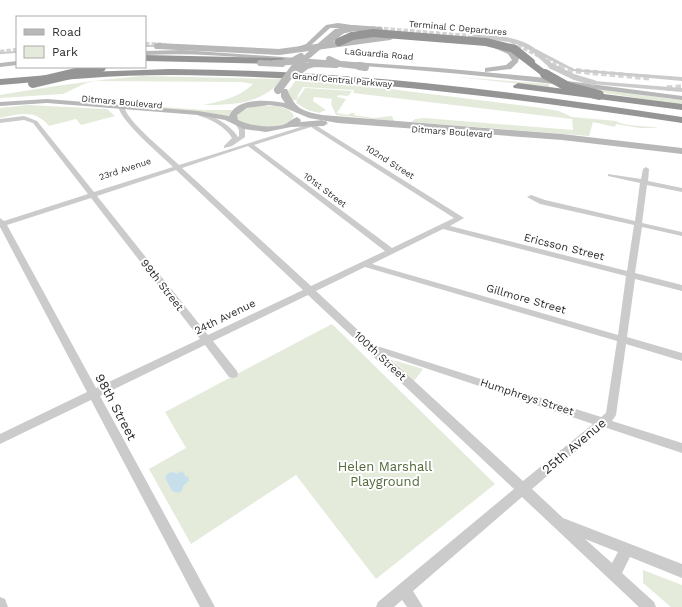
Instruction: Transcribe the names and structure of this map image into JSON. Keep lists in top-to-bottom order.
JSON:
{
  "streets": {
    "highway": ["Grand Central Parkway"],
    "street": [
      "Terminal C Departures",
      "LaGuardia Road",
      "Ditmars Boulevard",
      "102nd Street",
      "23rd Avenue",
      "101st Street",
      "Ericsson Street",
      "99th Street",
      "Gillmore Street",
      "24th Avenue",
      "100th Street",
      "Humphreys Street",
      "98th Street",
      "25th Avenue"
    ]
  },
  "crossings": [
    ["Ditmars Boulevard", "102nd Street"],
    ["Ditmars Boulevard", "23rd Avenue"],
    ["Ditmars Boulevard", "100th Street"],
    ["102nd Street", "23rd Avenue"],
    ["102nd Street", "24th Avenue"],
    ["23rd Avenue", "101st Street"],
    ["23rd Avenue", "99th Street"],
    ["23rd Avenue", "100th Street"],
    ["23rd Avenue", "98th Street"],
    ["101st Street", "24th Avenue"],
    ["Ericsson Street", "24th Avenue"],
    ["Ericsson Street", "25th Avenue"],
    ["99th Street", "24th Avenue"],
    ["Gillmore Street", "24th Avenue"],
    ["Gillmore Street", "25th Avenue"],
    ["24th Avenue", "100th Street"],
    ["24th Avenue", "98th Street"],
    ["100th Street", "Humphreys Street"],
    ["100th Street", "25th Avenue"],
    ["Humphreys Street", "25th Avenue"]
  ],
  "parks": ["Helen Marshall Playground"],
  "legend": ["Road", "Park"]
}
